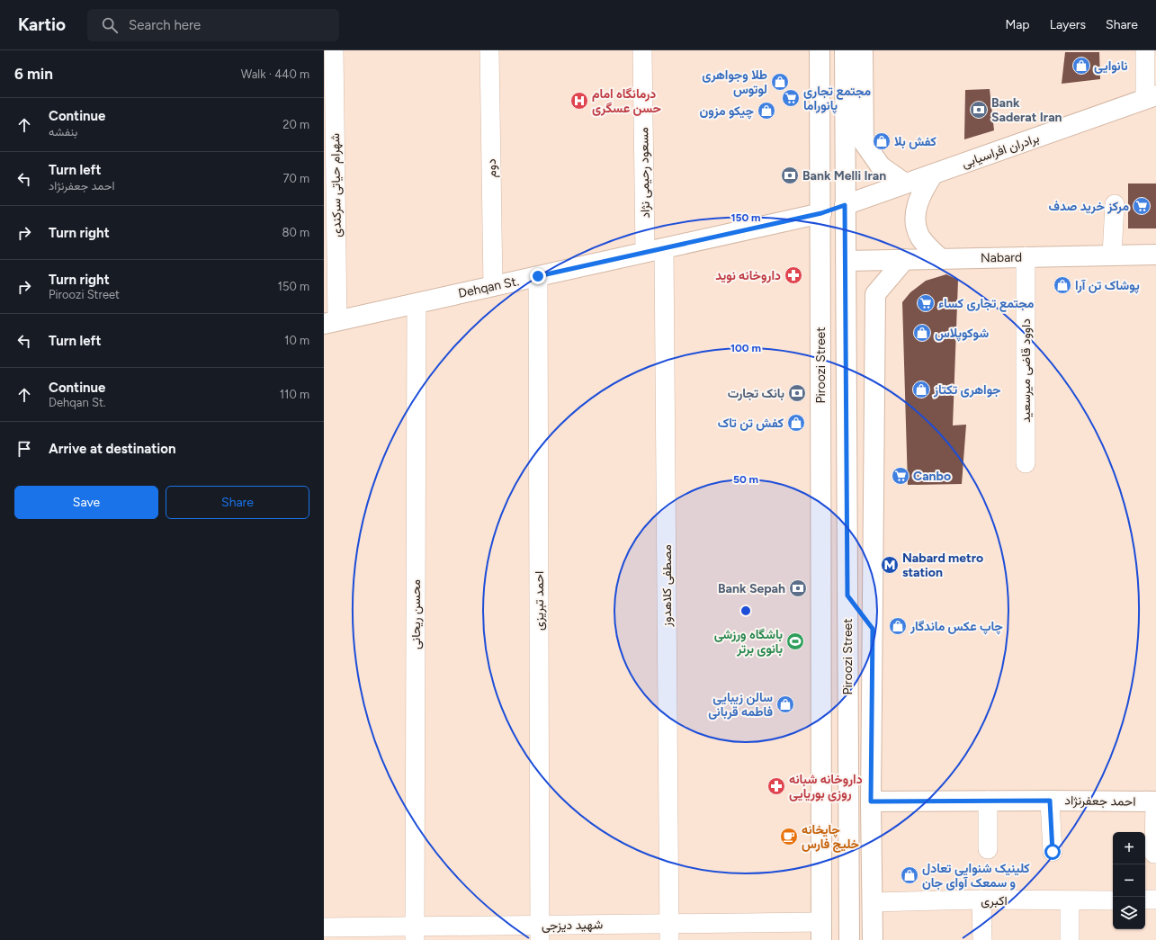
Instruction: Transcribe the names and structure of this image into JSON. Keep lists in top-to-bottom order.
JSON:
{
  "streets": {
    "main road": [
      "برادران افراسیابی",
      "Nabard",
      "Dehqan St.",
      "Piroozi Street",
      "احمد جعفرنژاد"
    ],
    "street": [
      "دوم",
      "مسعود رحیمی نژاد",
      "شهرام حیاتی سرکندی",
      "داوود قاضی میرسعید",
      "مصطفی کلاهدوز",
      "احمد تبریزی",
      "محسن ریحانی",
      "اکبری",
      "شهید دیزجی"
    ]
  },
  "crossings": [
    ["برادران افراسیابی", "Dehqan St."],
    ["برادران افراسیابی", "Piroozi Street"],
    ["دوم", "Dehqan St."],
    ["مسعود رحیمی نژاد", "Dehqan St."],
    ["مسعود رحیمی نژاد", "مصطفی کلاهدوز"],
    ["شهرام حیاتی سرکندی", "Dehqan St."],
    ["Nabard", "Piroozi Street"],
    ["Nabard", "داوود قاضی میرسعید"],
    ["Dehqan St.", "Piroozi Street"],
    ["Dehqan St.", "مصطفی کلاهدوز"],
    ["Dehqan St.", "احمد تبریزی"],
    ["Dehqan St.", "محسن ریحانی"],
    ["Piroozi Street", "احمد جعفرنژاد"],
    ["Piroozi Street", "شهید دیزجی"],
    ["مصطفی کلاهدوز", "شهید دیزجی"],
    ["احمد تبریزی", "شهید دیزجی"],
    ["محسن ریحانی", "شهید دیزجی"]
  ],
  "places": {
    "shop": [
      "نانوایی",
      "طلا وجواهری لوتوس",
      "چیکو مزون",
      "کفش بلا",
      "پوشاک تن آرا",
      "شوكوپلاس",
      "جواهری تکتاز",
      "کفش تن تاک",
      "چاپ عکس ماندگار",
      "سالن زیبایی فاطمه قربانی",
      "کلینیک شنوایی تعادل و سمعک آوای جان"
    ],
    "supermarket": [
      "مجتمع تجاری پانوراما",
      "مرکز خرید صدف",
      "مجتمع تجاری کساء",
      "Canbo"
    ],
    "hospital": ["درمانگاه امام حسن عسگری"],
    "bank": [
      "Bank Saderat Iran",
      "Bank Melli Iran",
      "بانک تجارت",
      "Bank Sepah"
    ],
    "pharmacy": ["داروخانه نوید", "داروخانه شبانه روزی بوریایی"],
    "metro station": ["Nabard metro station"],
    "sports": ["باشگاه ورزشی بانوی برتر"],
    "cafe": ["چایخانه خلیج فارس"]
  },
  "page": {
    "header": "Kartio",
    "search": "Search here",
    "nav": ["Map", "Layers", "Share"],
    "heading": ["6 min", "Walk · 440 m"],
    "list": [
      ["Continue", "بنفشه", "20 m"],
      ["Turn left", "احمد جعفرنژاد", "70 m"],
      ["Turn right", "80 m"],
      ["Turn right", "Piroozi Street", "150 m"],
      ["Turn left", "10 m"],
      ["Continue", "Dehqan St.", "110 m"],
      "Arrive at destination"
    ],
    "buttons": ["Save", "Share"],
    "map_buttons": ["+", "−"]
  },
  "rings": ["150 m", "100 m", "50 m"]
}
